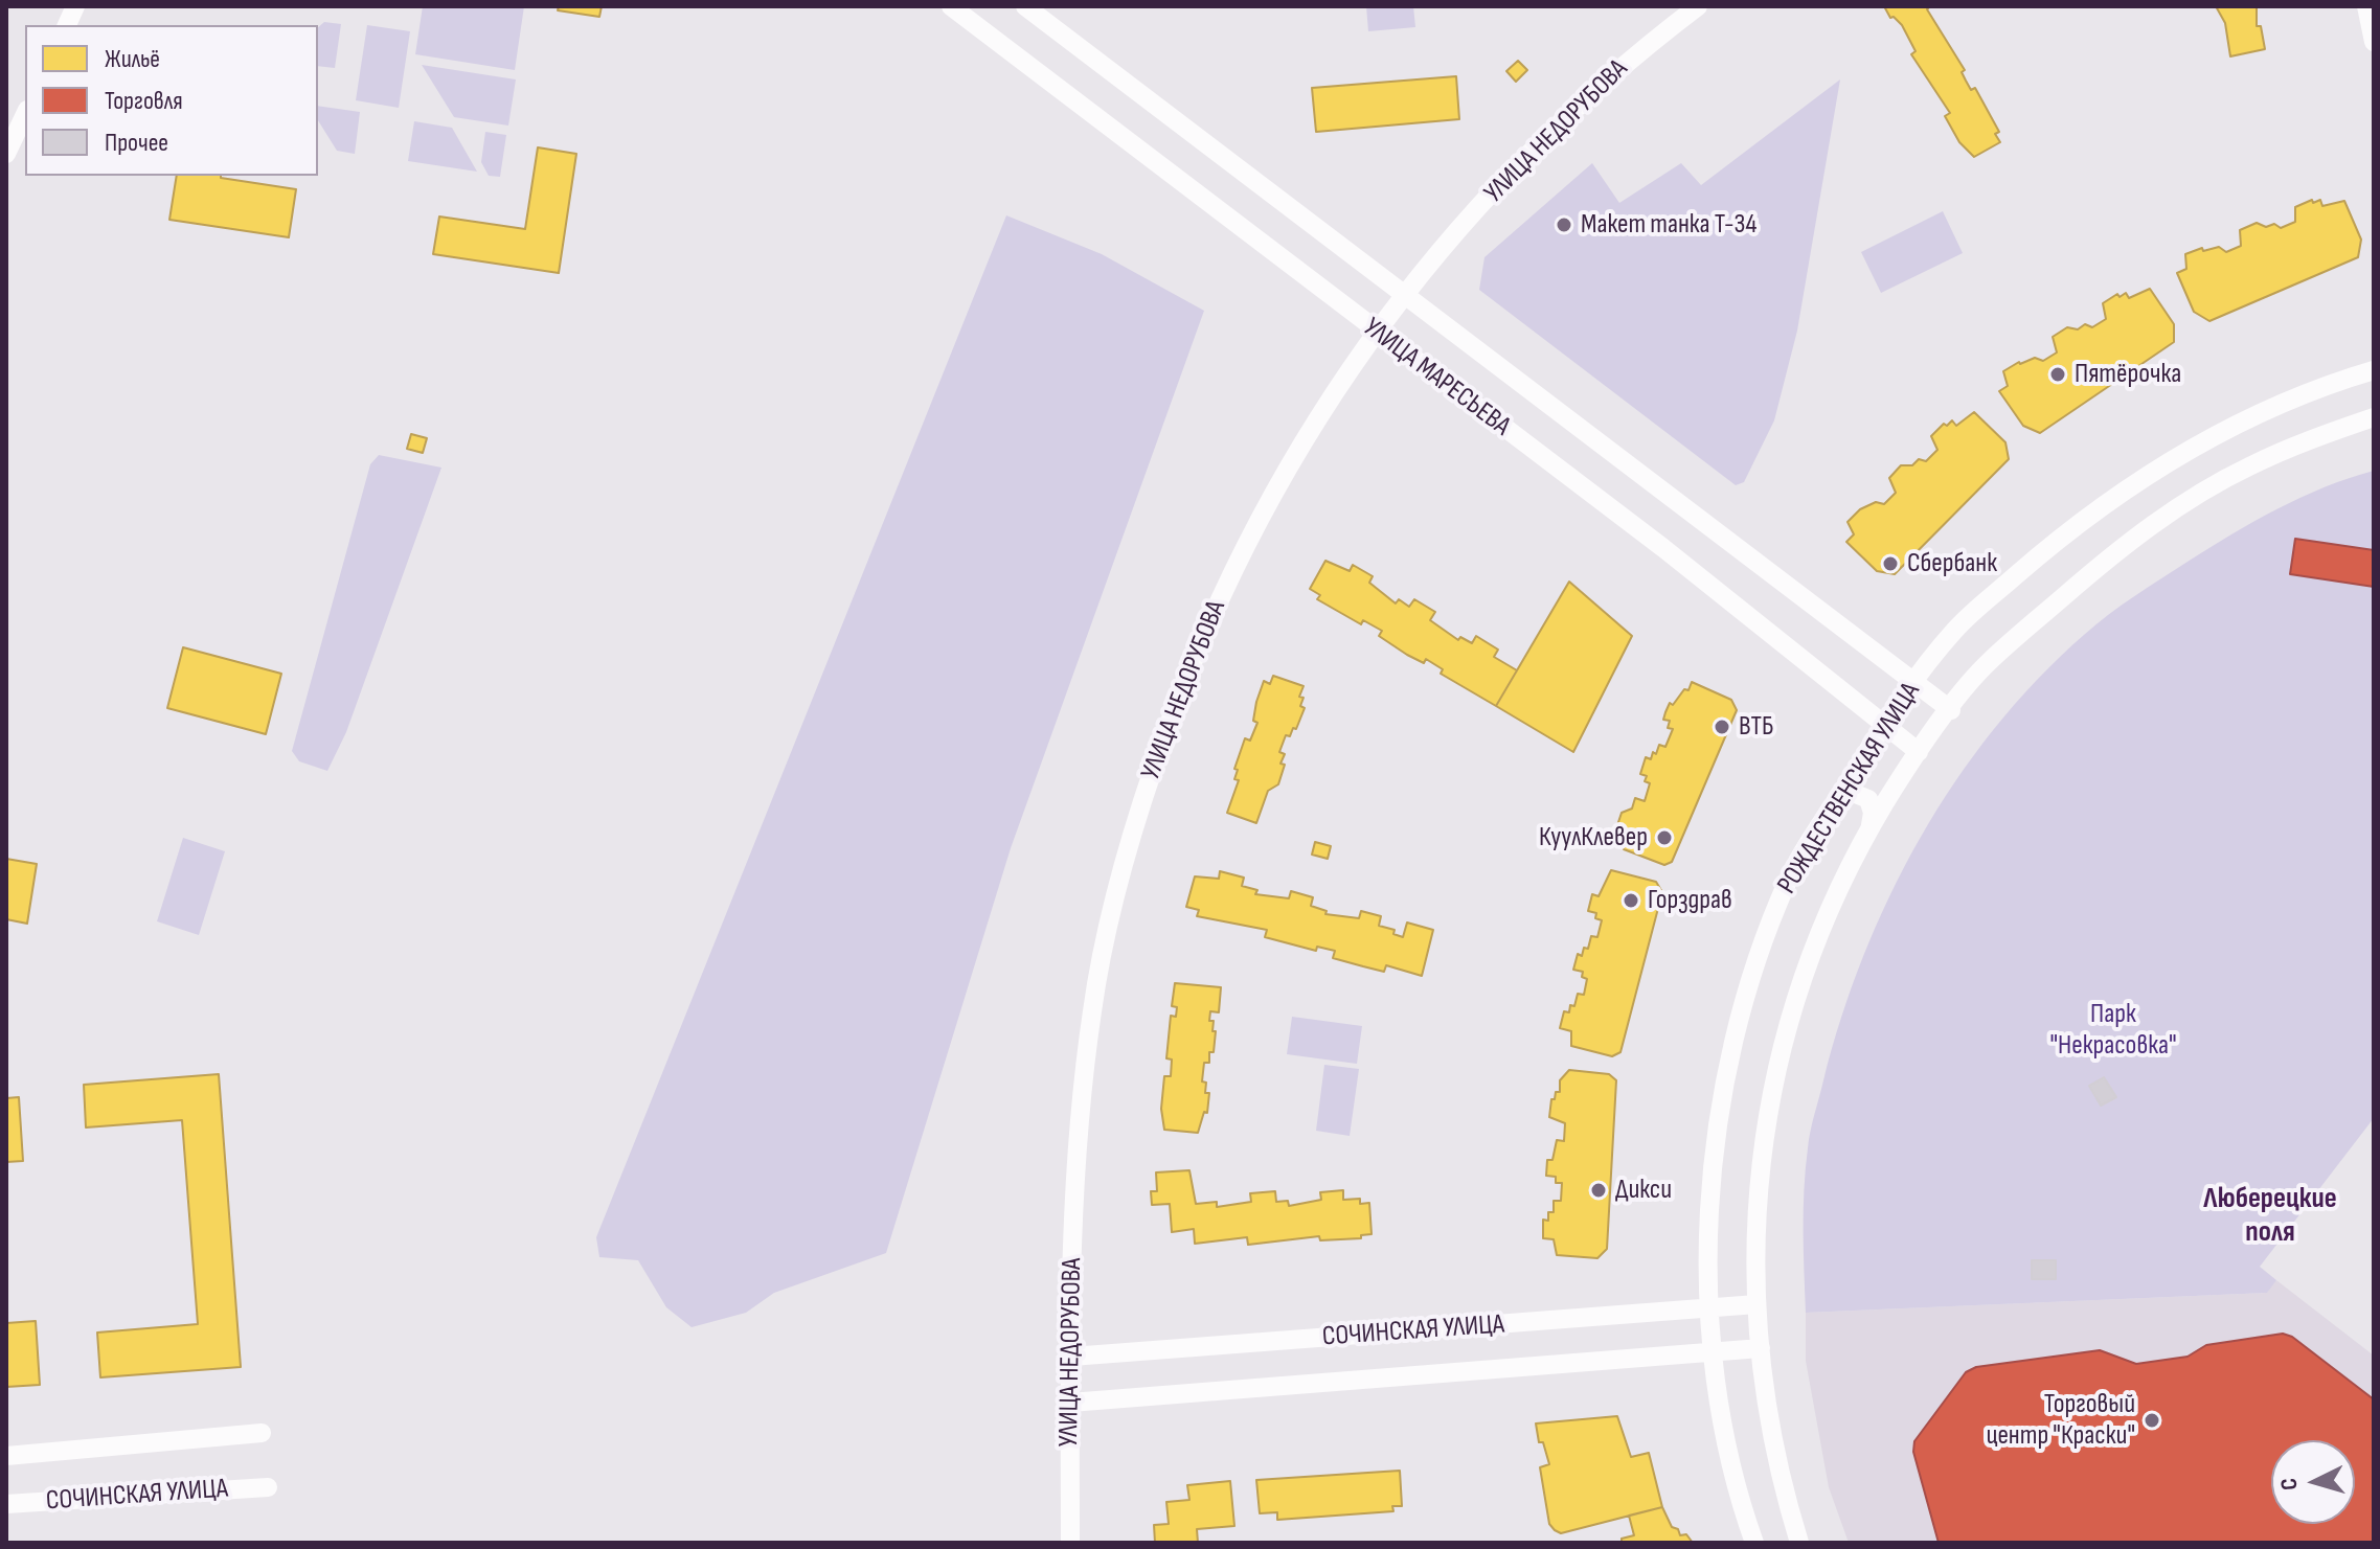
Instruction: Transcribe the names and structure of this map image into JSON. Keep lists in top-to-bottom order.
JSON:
{
  "streets": {
    "street": [
      "УЛИЦА НЕДОРУБОВА",
      "УЛИЦА МАРЕСЬЕВА",
      "РОЖДЕСТВЕНСКАЯ УЛИЦА",
      "СОЧИНСКАЯ УЛИЦА"
    ]
  },
  "crossings": [
    ["УЛИЦА НЕДОРУБОВА", "УЛИЦА МАРЕСЬЕВА"],
    ["УЛИЦА НЕДОРУБОВА", "СОЧИНСКАЯ УЛИЦА"],
    ["УЛИЦА МАРЕСЬЕВА", "РОЖДЕСТВЕНСКАЯ УЛИЦА"],
    ["РОЖДЕСТВЕНСКАЯ УЛИЦА", "СОЧИНСКАЯ УЛИЦА"]
  ],
  "districts": ["Люберецкие поля"],
  "parks": ["Парк \"Некрасовка\""],
  "places": [
    "Макет танка Т-34",
    "Пятёрочка",
    "Сбербанк",
    "ВТБ",
    "КуулКлевер",
    "Горздрав",
    "Дикси",
    "Торговый центр \"Краски\""
  ],
  "legend": ["Жильё", "Торговля", "Прочее"],
  "north": "left"
}
